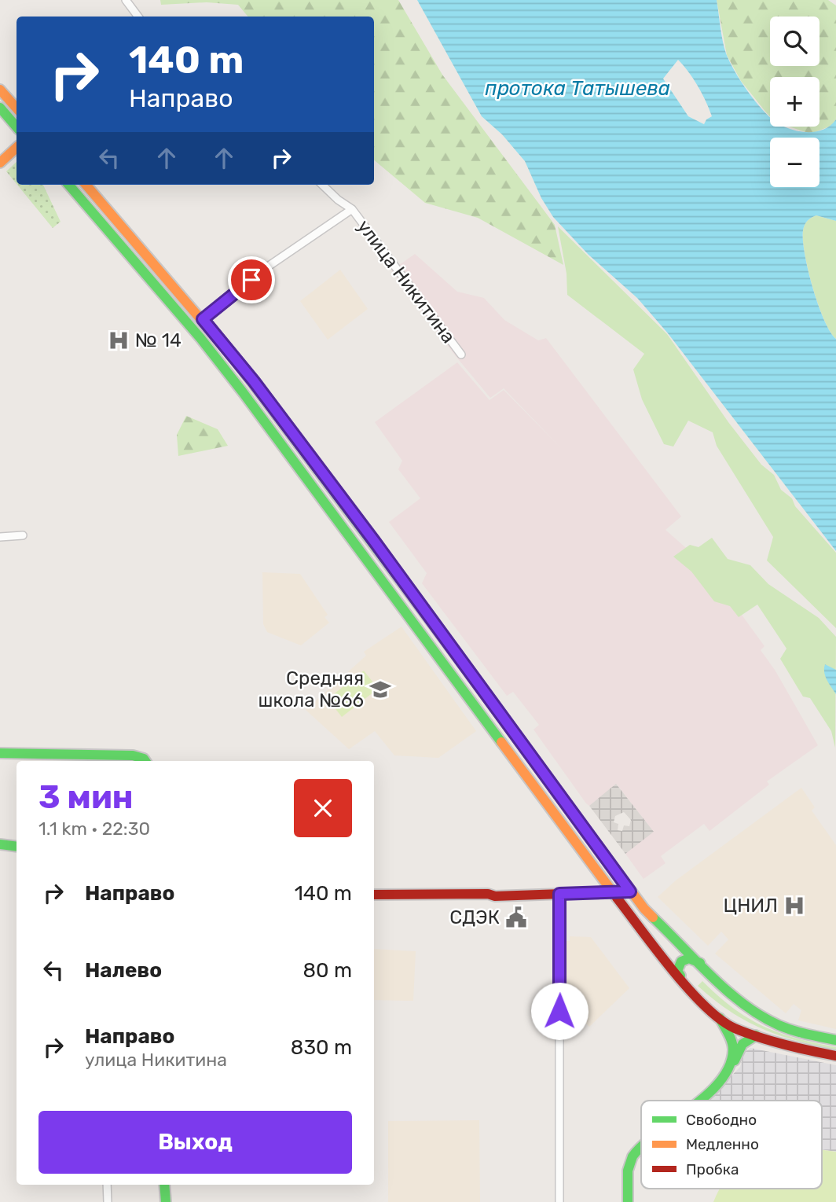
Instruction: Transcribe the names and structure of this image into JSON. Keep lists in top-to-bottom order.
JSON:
{
  "streets": {
    "street": ["улица Никитина"]
  },
  "water": ["протока Татышева"],
  "places": {
    "hospital": ["№ 14", "ЦНИЛ"],
    "school or university": ["Средняя школа №66"],
    "public building": ["СДЭК"]
  },
  "legend": ["Свободно", "Медленно", "Пробка"],
  "page": {
    "map_buttons": ["+", "−"],
    "turn": ["140 m", "Направо"],
    "heading": ["3 мин", "1.1 km · 22:30"],
    "list": [
      {
        "name": "Направо",
        "value": "140 m"
      },
      {
        "name": "Налево",
        "value": "80 m"
      },
      {
        "name": "Направо",
        "note": "улица Никитина",
        "value": "830 m"
      }
    ],
    "buttons": "Выход"
  }
}
